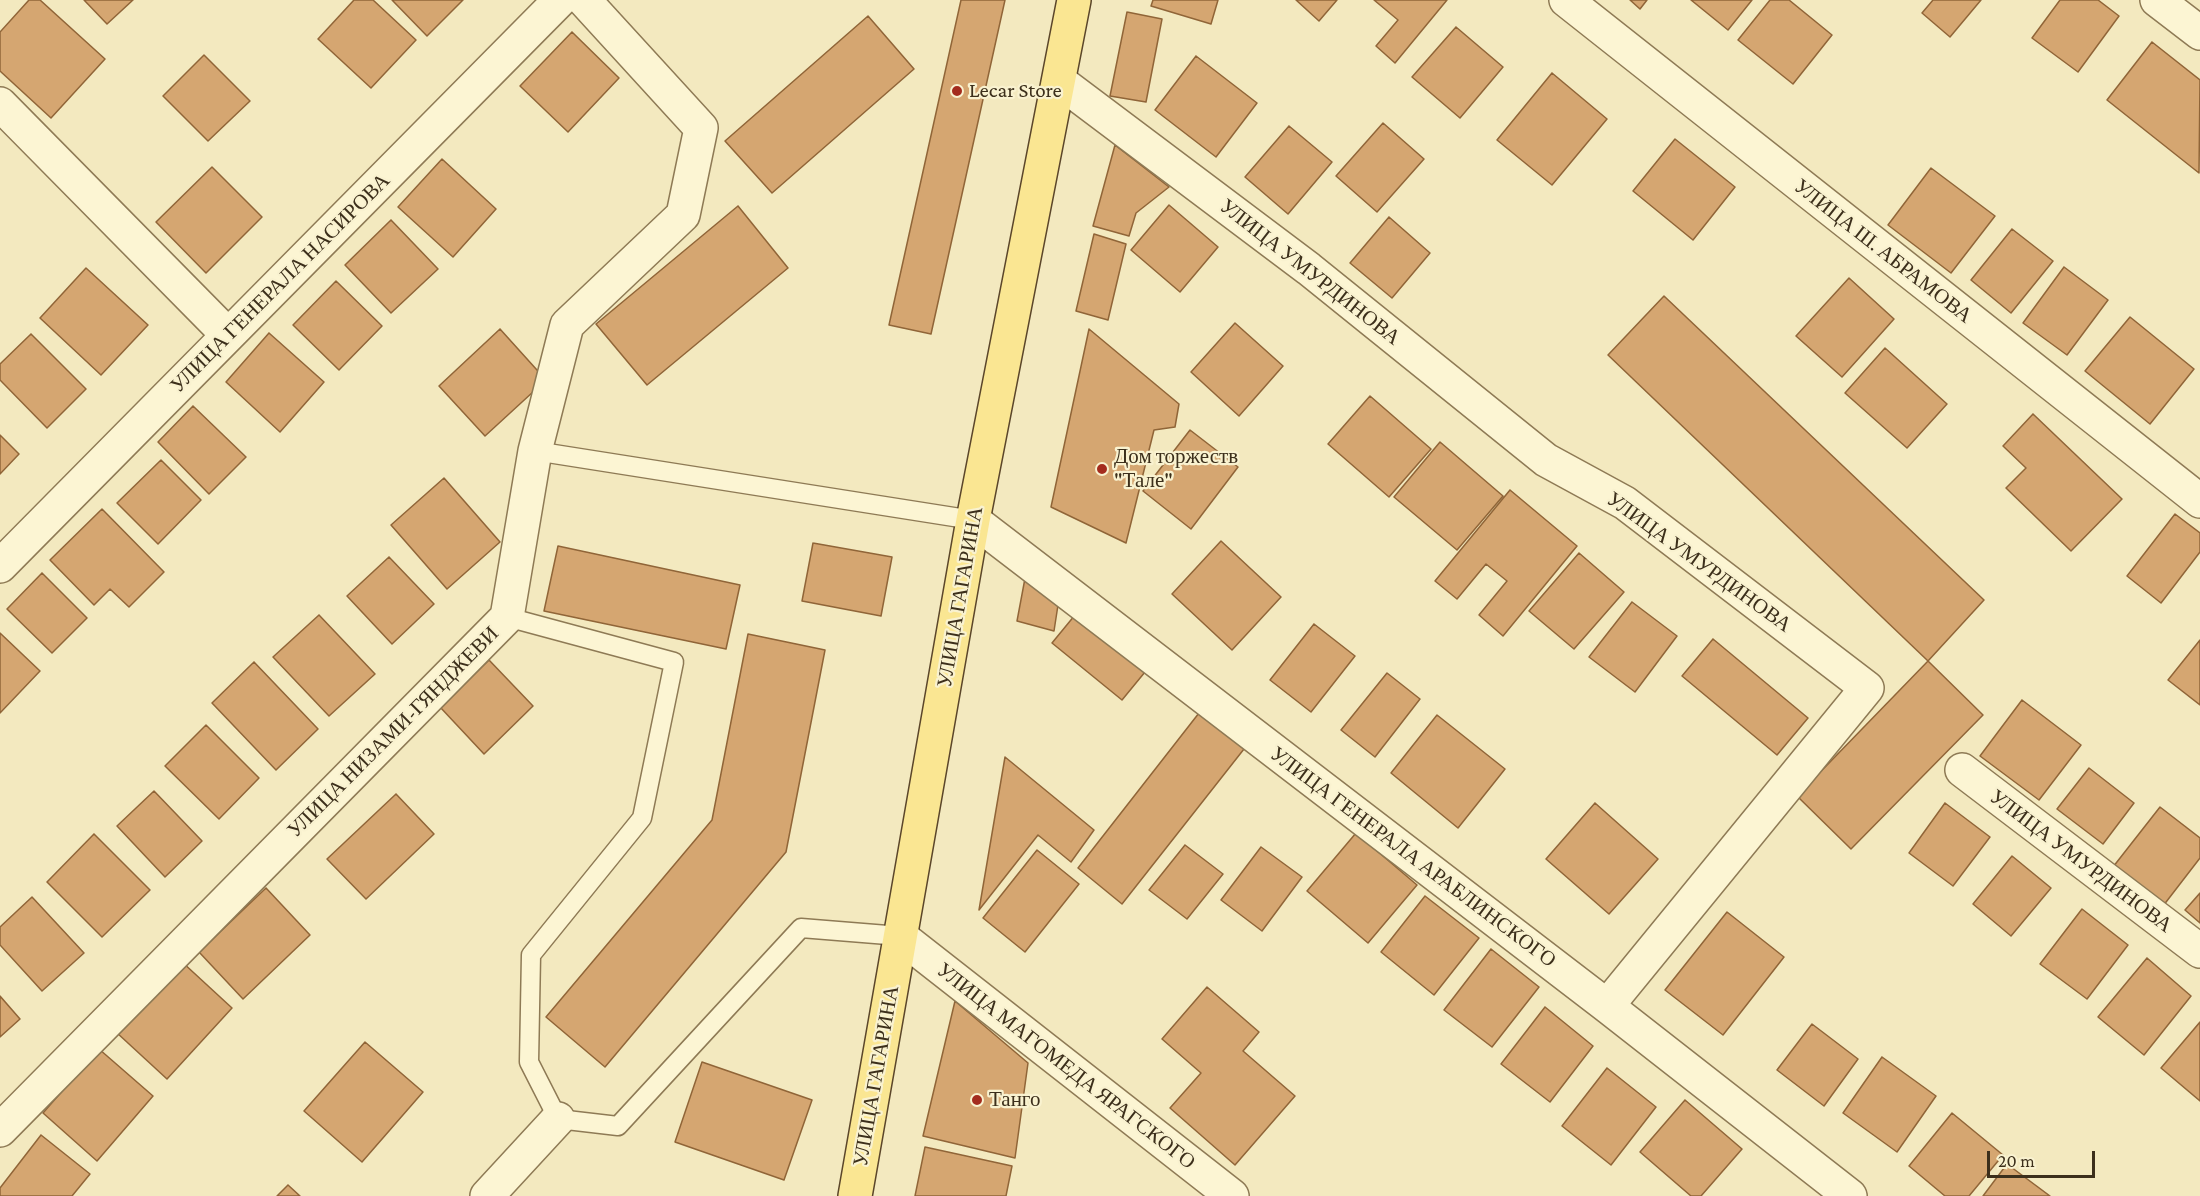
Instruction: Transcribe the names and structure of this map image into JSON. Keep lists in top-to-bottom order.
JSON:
{
  "streets": {
    "main road": ["УЛИЦА ГАГАРИНА"],
    "street": [
      "УЛИЦА Ш. АБРАМОВА",
      "УЛИЦА УМУРДИНОВА",
      "УЛИЦА ГЕНЕРАЛА НАСИРОВА",
      "УЛИЦА НИЗАМИ-ГЯНДЖЕВИ",
      "УЛИЦА ГЕНЕРАЛА АРАБЛИНСКОГО",
      "УЛИЦА МАГОМЕДА ЯРАГСКОГО"
    ]
  },
  "crossings": [
    ["УЛИЦА УМУРДИНОВА", "УЛИЦА ГАГАРИНА"],
    ["УЛИЦА УМУРДИНОВА", "УЛИЦА ГЕНЕРАЛА АРАБЛИНСКОГО"],
    ["УЛИЦА ГАГАРИНА", "УЛИЦА ГЕНЕРАЛА АРАБЛИНСКОГО"],
    ["УЛИЦА ГАГАРИНА", "УЛИЦА МАГОМЕДА ЯРАГСКОГО"]
  ],
  "places": ["Lecar Store", "Дом торжеств \"Тале\"", "Танго"],
  "scale_bar": "20 m"
}
